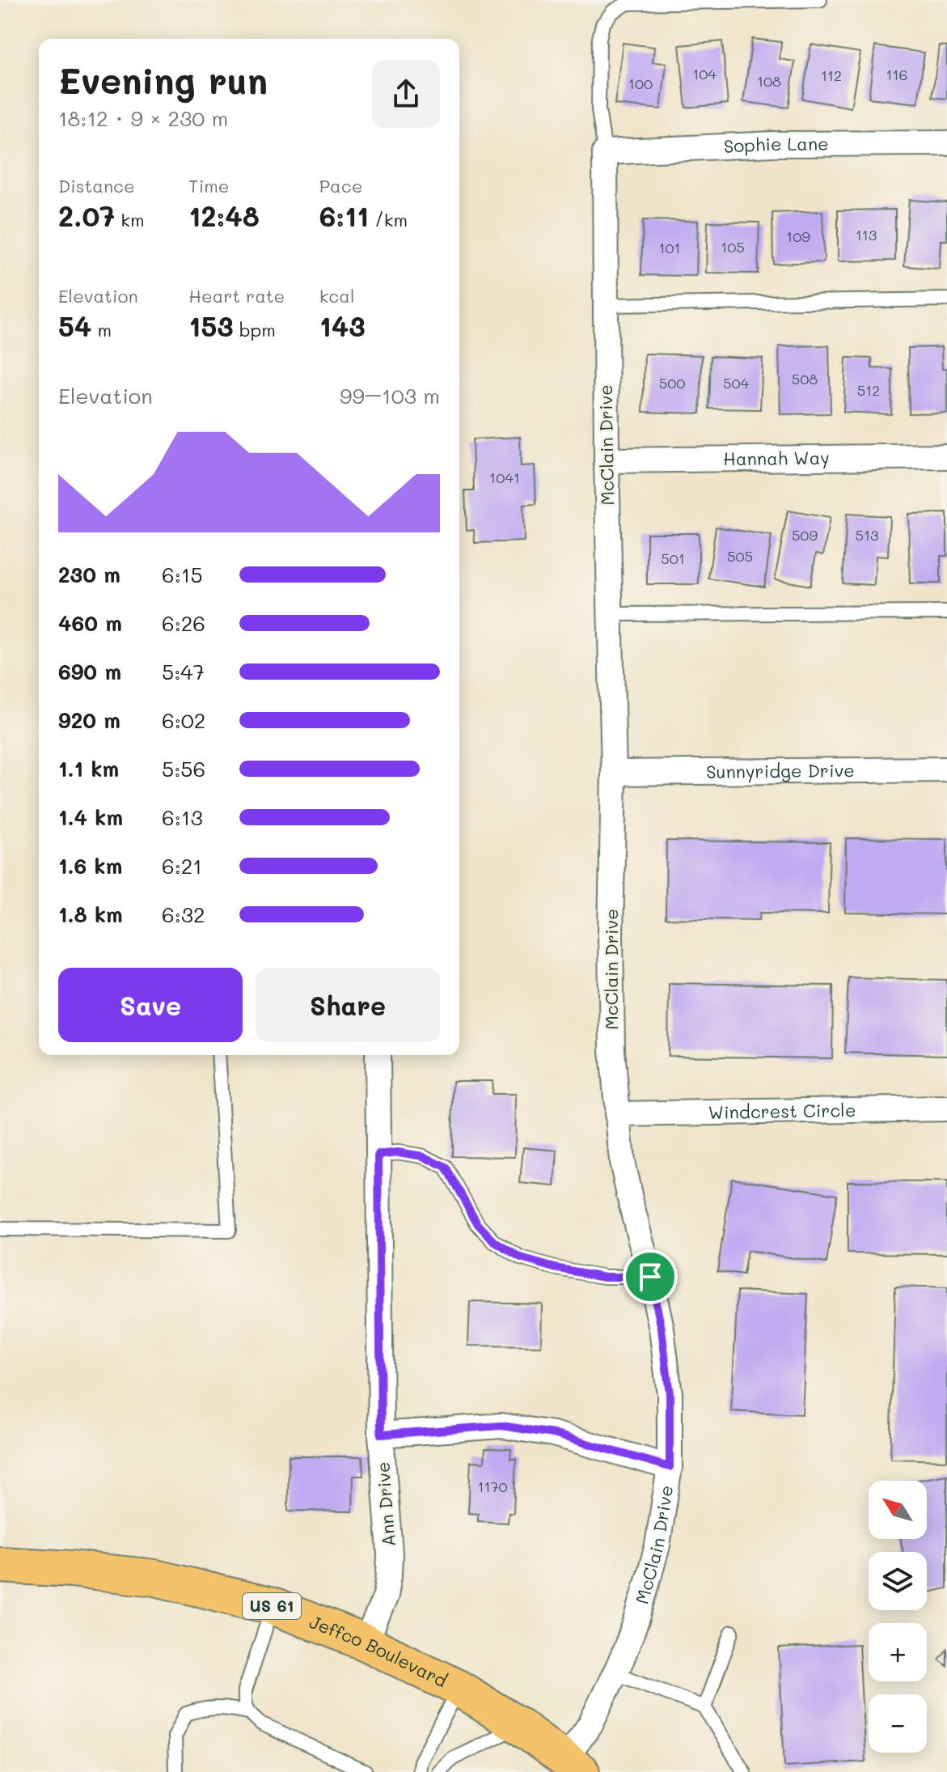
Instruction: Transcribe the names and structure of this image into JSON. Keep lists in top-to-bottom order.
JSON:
{
  "streets": {
    "main road": ["US 61", "Jeffco Boulevard"],
    "street": [
      "Sophie Lane",
      "McClain Drive",
      "Hannah Way",
      "Sunnyridge Drive",
      "Windcrest Circle",
      "Ann Drive"
    ]
  },
  "crossings": [
    ["Sophie Lane", "McClain Drive"],
    ["McClain Drive", "Hannah Way"],
    ["McClain Drive", "Sunnyridge Drive"],
    ["McClain Drive", "Windcrest Circle"],
    ["McClain Drive", "Jeffco Boulevard"],
    ["Ann Drive", "Jeffco Boulevard"]
  ],
  "house_numbers": [
    "104",
    "116",
    "112",
    "108",
    "100",
    "113",
    "109",
    "105",
    "101",
    "508",
    "500",
    "504",
    "512",
    "1041",
    "509",
    "513",
    "505",
    "501",
    "1170"
  ],
  "north": "top left",
  "page": {
    "heading": ["Evening run", "18:12 · 9 × 230 m"],
    "stats": [
      ["Distance", "2.07 km"],
      ["Time", "12:48"],
      ["Pace", "6:11 /km"],
      ["Elevation", "54 m"],
      ["Heart rate", "153 bpm"],
      ["kcal", "143"]
    ],
    "chart": ["Elevation", "99–103 m"],
    "list": [
      {
        "name": "230 m",
        "note": "6:15"
      },
      {
        "name": "460 m",
        "note": "6:26"
      },
      {
        "name": "690 m",
        "note": "5:47"
      },
      {
        "name": "920 m",
        "note": "6:02"
      },
      {
        "name": "1.1 km",
        "note": "5:56"
      },
      {
        "name": "1.4 km",
        "note": "6:13"
      },
      {
        "name": "1.6 km",
        "note": "6:21"
      },
      {
        "name": "1.8 km",
        "note": "6:32"
      }
    ],
    "buttons": ["Save", "Share"],
    "map_buttons": ["+", "−"]
  }
}
